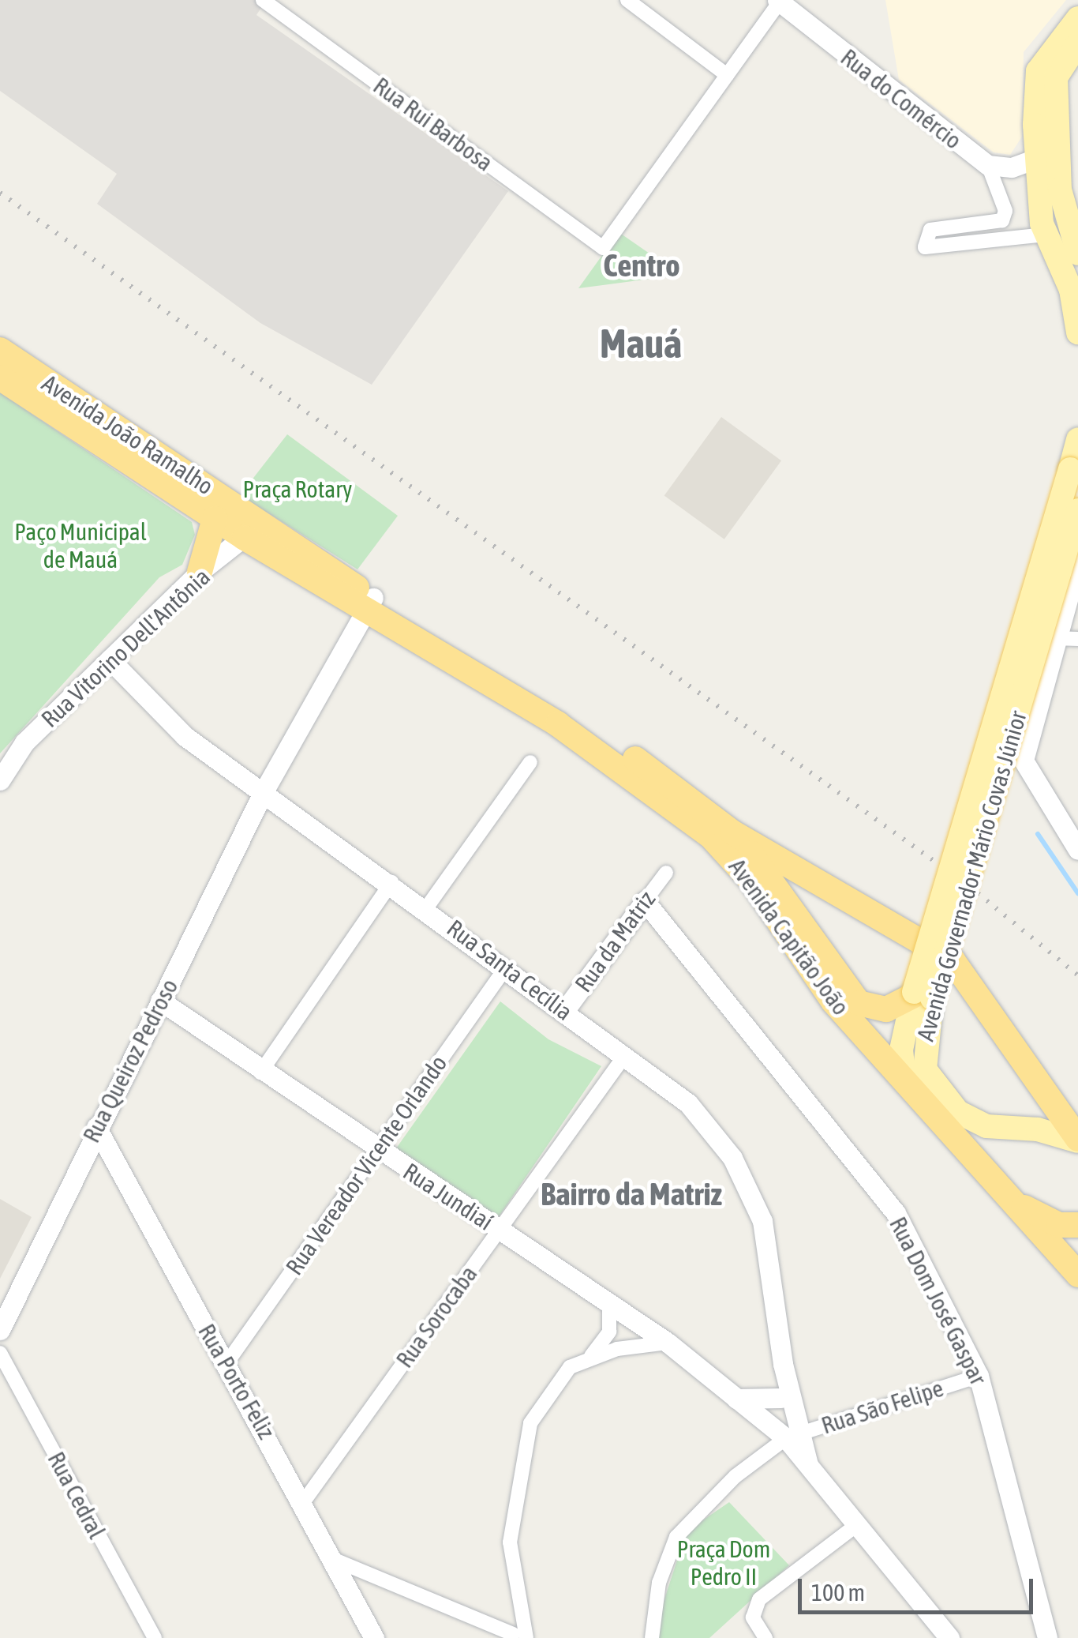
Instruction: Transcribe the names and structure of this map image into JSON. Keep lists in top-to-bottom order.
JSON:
{
  "streets": {
    "highway": ["Avenida João Ramalho", "Avenida Capitão João"],
    "main road": ["Avenida Governador Mário Covas Júnior"],
    "street": [
      "Rua do Comércio",
      "Rua Rui Barbosa",
      "Rua Vitorino Dell'Antônia",
      "Rua da Matriz",
      "Rua Santa Cecília",
      "Rua Queiroz Pedroso",
      "Rua Vereador Vicente Orlando",
      "Rua Jundiaí",
      "Rua Dom José Gaspar",
      "Rua Sorocaba",
      "Rua Porto Feliz",
      "Rua São Felipe",
      "Rua Cedral"
    ]
  },
  "crossings": [
    ["Avenida João Ramalho", "Rua Vitorino Dell'Antônia"],
    ["Avenida João Ramalho", "Avenida Capitão João"],
    ["Avenida João Ramalho", "Rua Queiroz Pedroso"],
    ["Rua Vitorino Dell'Antônia", "Rua Santa Cecília"],
    ["Avenida Governador Mário Covas Júnior", "Avenida Capitão João"],
    ["Avenida Capitão João", "Rua Queiroz Pedroso"],
    ["Rua da Matriz", "Rua Santa Cecília"],
    ["Rua da Matriz", "Rua Dom José Gaspar"],
    ["Rua Santa Cecília", "Rua Queiroz Pedroso"],
    ["Rua Santa Cecília", "Rua Vereador Vicente Orlando"],
    ["Rua Santa Cecília", "Rua Jundiaí"],
    ["Rua Santa Cecília", "Rua Sorocaba"],
    ["Rua Santa Cecília", "Rua São Felipe"],
    ["Rua Queiroz Pedroso", "Rua Jundiaí"],
    ["Rua Queiroz Pedroso", "Rua Porto Feliz"],
    ["Rua Vereador Vicente Orlando", "Rua Jundiaí"],
    ["Rua Vereador Vicente Orlando", "Rua Porto Feliz"],
    ["Rua Jundiaí", "Rua Sorocaba"],
    ["Rua Jundiaí", "Rua São Felipe"],
    ["Rua Dom José Gaspar", "Rua São Felipe"],
    ["Rua Sorocaba", "Rua Porto Feliz"]
  ],
  "districts": ["Centro", "Mauá", "Bairro da Matriz"],
  "parks": ["Praça Rotary", "Paço Municipal de Mauá", "Praça Dom Pedro II"],
  "scale_bar": "100 m"
}
